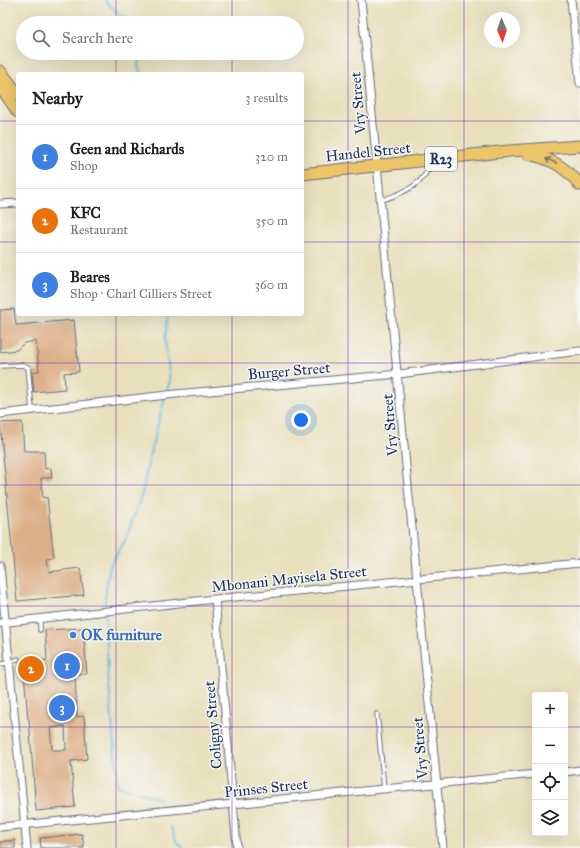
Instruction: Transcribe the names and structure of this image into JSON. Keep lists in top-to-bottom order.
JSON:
{
  "streets": {
    "main road": ["Handel Street", "R23"],
    "street": [
      "Vry Street",
      "Burger Street",
      "Mbonani Mayisela Street",
      "Coligny Street",
      "Prinses Street"
    ]
  },
  "crossings": [
    ["Vry Street", "Handel Street"],
    ["Vry Street", "Burger Street"],
    ["Vry Street", "Mbonani Mayisela Street"],
    ["Vry Street", "Prinses Street"],
    ["Mbonani Mayisela Street", "Coligny Street"],
    ["Coligny Street", "Prinses Street"]
  ],
  "places": ["OK furniture"],
  "north": "bottom",
  "page": {
    "search": "Search here",
    "heading": ["Nearby", "3 results"],
    "list": [
      {
        "mark": "1",
        "name": "Geen and Richards",
        "note": "Shop",
        "value": "320 m"
      },
      {
        "mark": "2",
        "name": "KFC",
        "note": "Restaurant",
        "value": "350 m"
      },
      {
        "mark": "3",
        "name": "Beares",
        "note": "Shop · Charl Cilliers Street",
        "value": "360 m"
      }
    ],
    "pins": ["1", "2", "3"],
    "map_buttons": ["+", "−"]
  }
}
